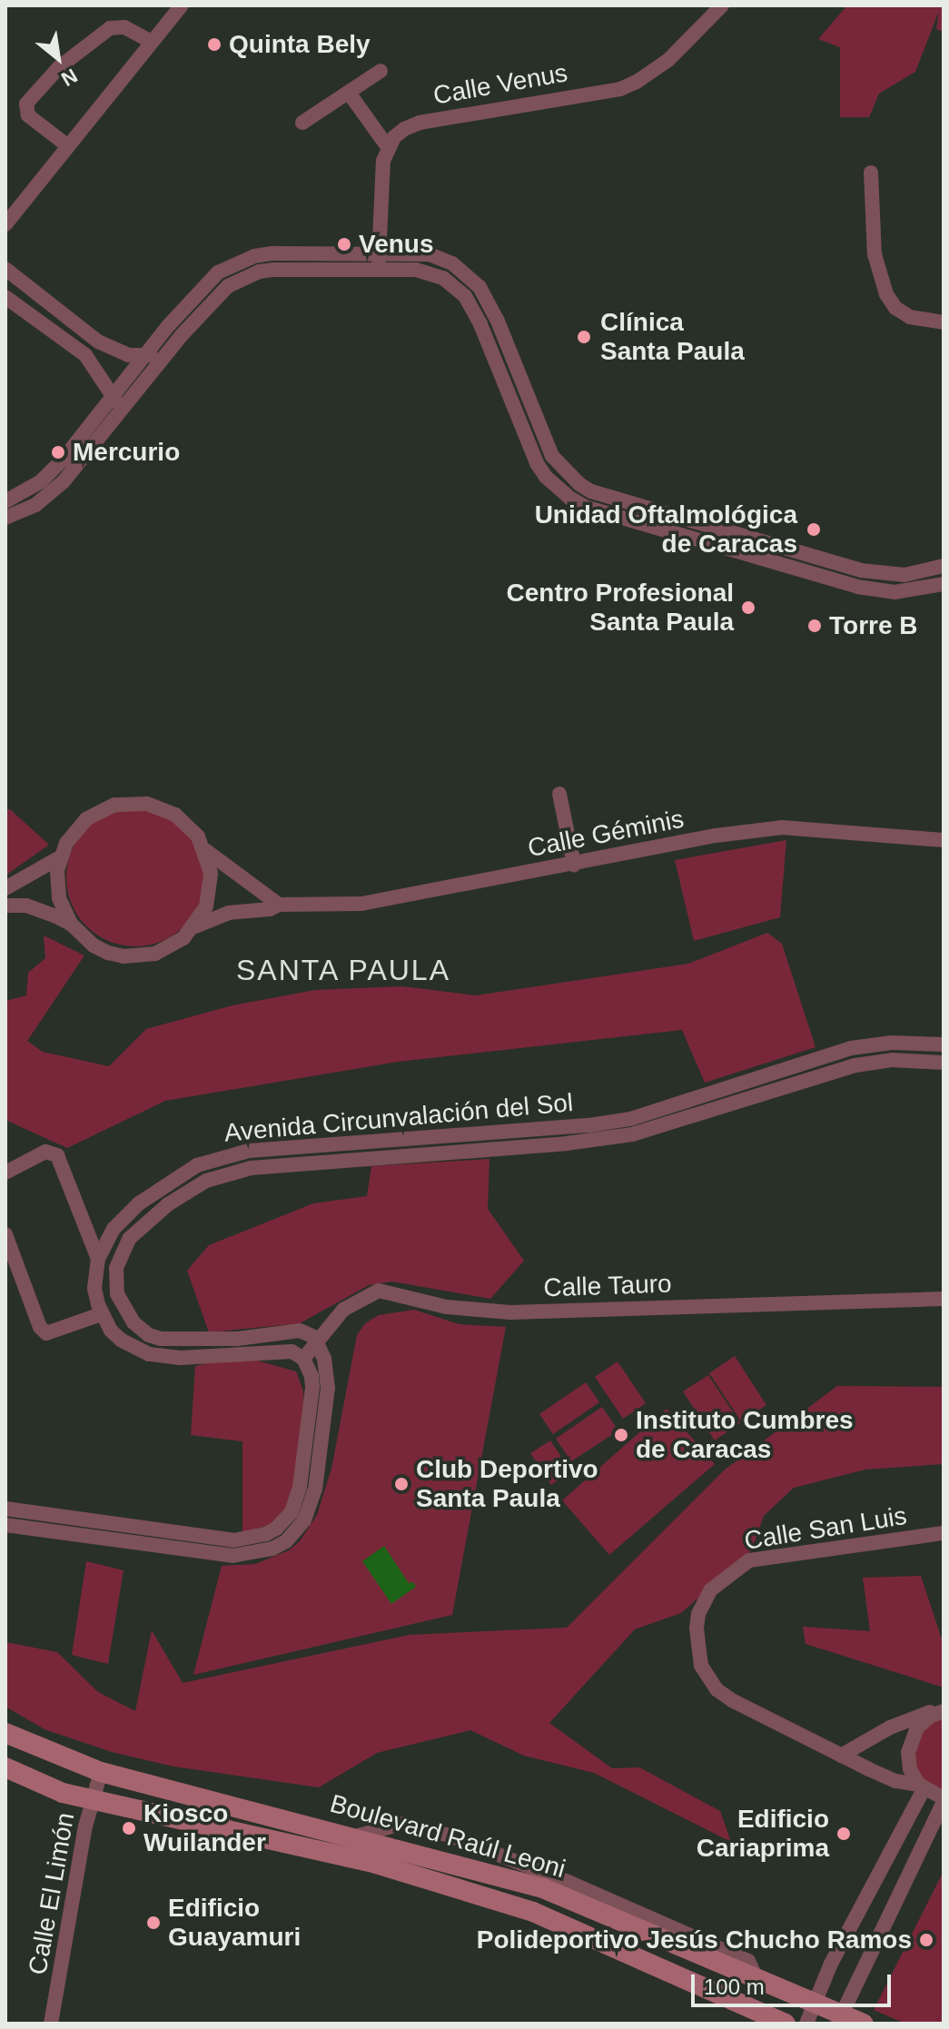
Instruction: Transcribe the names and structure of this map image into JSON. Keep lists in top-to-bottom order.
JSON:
{
  "streets": {
    "main road": ["Boulevard Raúl Leoni"],
    "street": [
      "Calle Venus",
      "Calle Géminis",
      "Avenida Circunvalación del Sol",
      "Calle Tauro",
      "Calle San Luis",
      "Calle El Limón"
    ]
  },
  "crossings": [
    ["Avenida Circunvalación del Sol", "Calle Tauro"],
    ["Boulevard Raúl Leoni", "Calle El Limón"]
  ],
  "districts": ["SANTA PAULA"],
  "places": [
    "Quinta Bely",
    "Venus",
    "Clínica Santa Paula",
    "Mercurio",
    "Unidad Oftalmológica de Caracas",
    "Centro Profesional Santa Paula",
    "Torre B",
    "Instituto Cumbres de Caracas",
    "Club Deportivo Santa Paula",
    "Kiosco Wuilander",
    "Edificio Cariaprima",
    "Edificio Guayamuri",
    "Polideportivo Jesús Chucho Ramos"
  ],
  "scale_bar": "100 m",
  "north": "bottom right"
}
